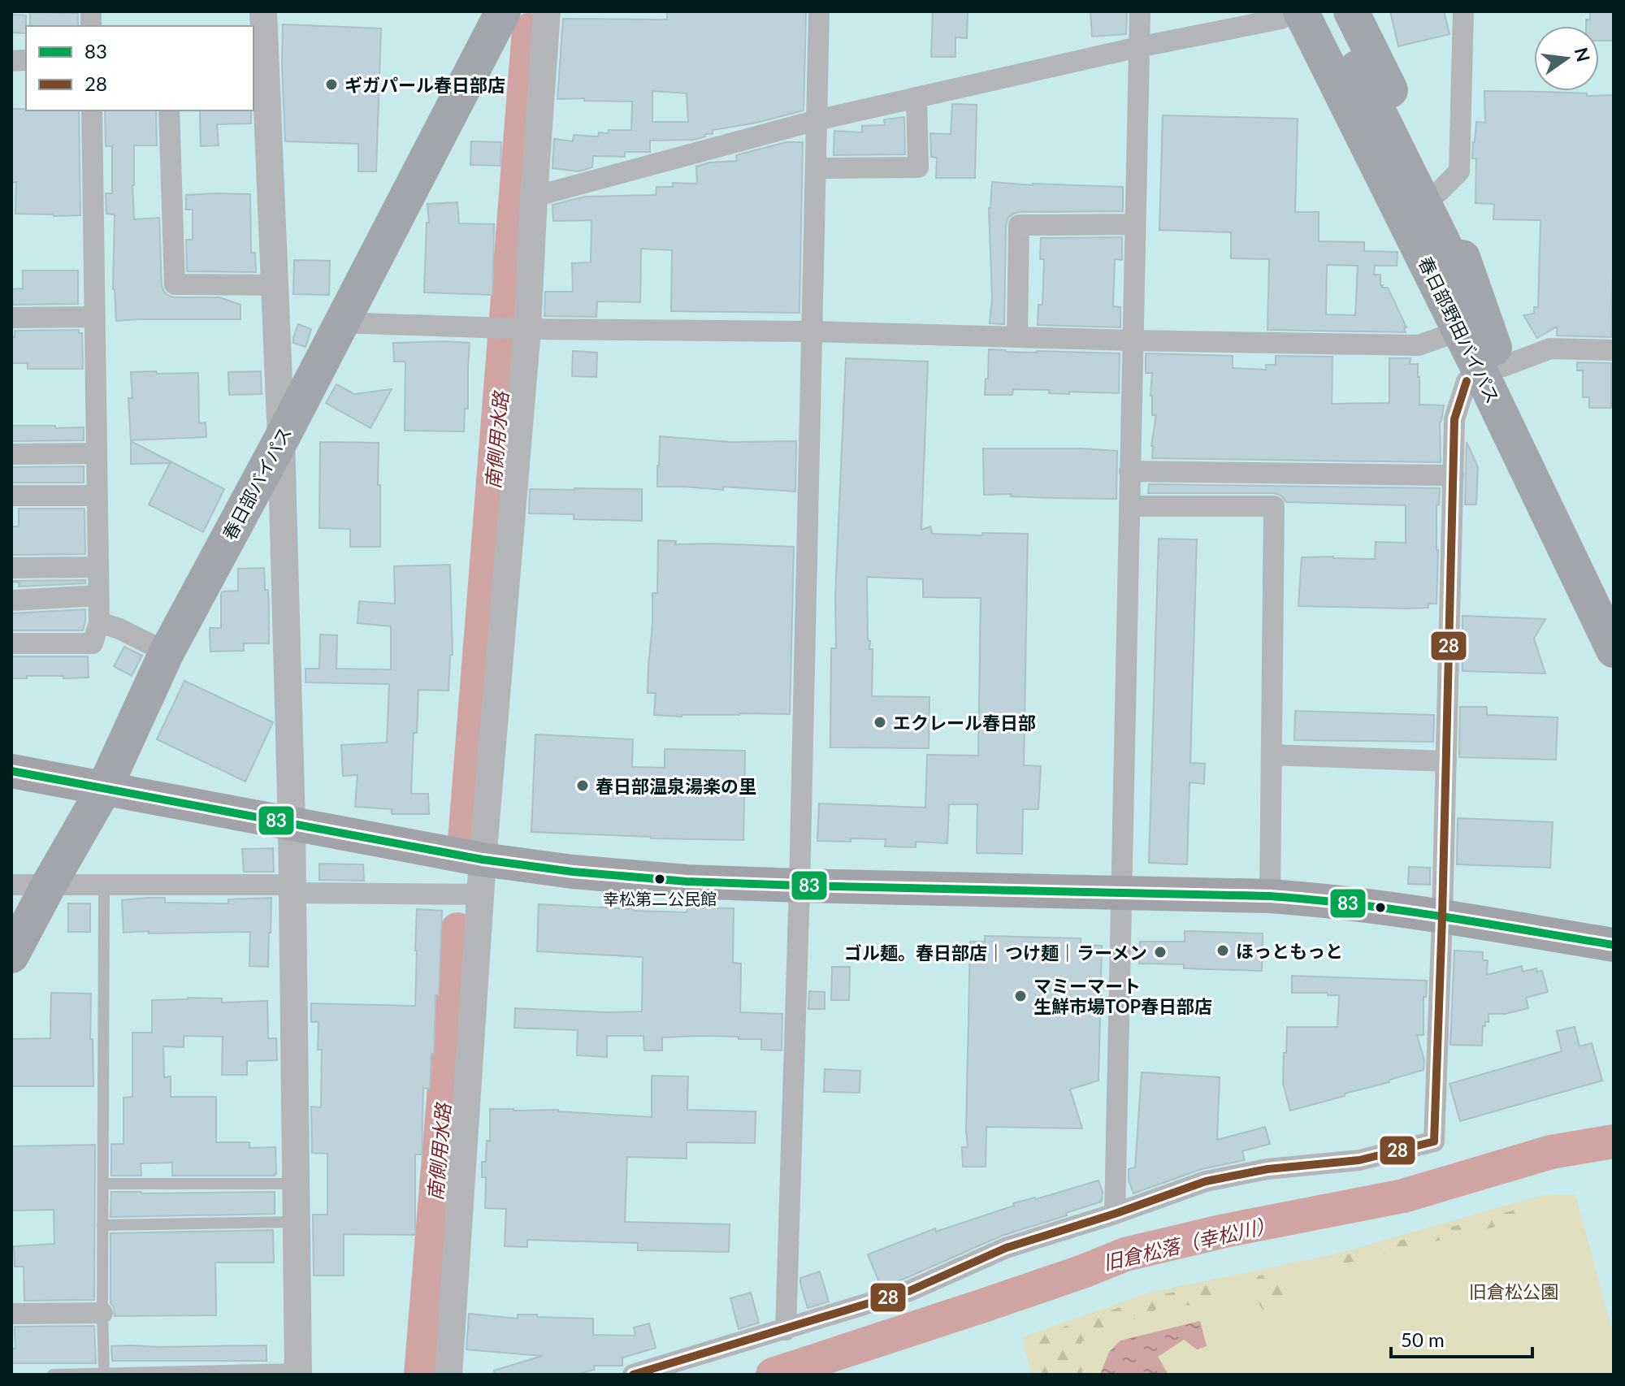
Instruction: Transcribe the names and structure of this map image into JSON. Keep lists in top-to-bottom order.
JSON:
{
  "streets": {
    "highway": ["春日部野田バイパス", "春日部バイパス"]
  },
  "water": ["南側用水路", "旧倉松落（幸松川）"],
  "parks": ["旧倉松公園"],
  "places": [
    "ギガパール春日部店",
    "エクレール春日部",
    "春日部温泉湯楽の里",
    "幸松第二公民館",
    "ほっともっと",
    "ゴル麺。春日部店｜つけ麺｜ラーメン",
    "マミーマート 生鮮市場TOP春日部店"
  ],
  "lines": ["transit line 28", "transit line 83"],
  "legend": ["83", "28"],
  "scale_bar": "50 m",
  "north": "right"
}
